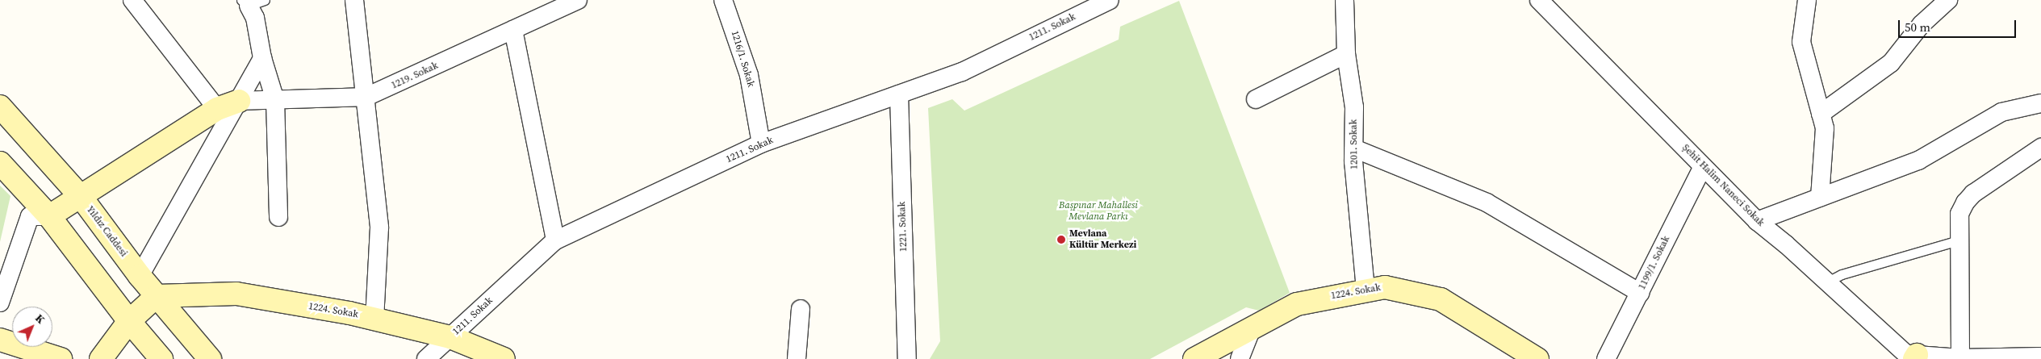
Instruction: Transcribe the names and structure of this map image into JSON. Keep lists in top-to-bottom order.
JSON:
{
  "streets": {
    "street": [
      "1211. Sokak",
      "1216/1. Sokak",
      "1219. Sokak",
      "1201. Sokak",
      "Şehit Halim Naneci Sokak",
      "1221. Sokak",
      "Yıldız Caddesi",
      "1199/1. Sokak",
      "1224. Sokak"
    ]
  },
  "crossings": [
    ["1211. Sokak", "1216/1. Sokak"],
    ["1211. Sokak", "1221. Sokak"],
    ["1211. Sokak", "1224. Sokak"],
    ["1201. Sokak", "1224. Sokak"],
    ["Şehit Halim Naneci Sokak", "1199/1. Sokak"],
    ["Yıldız Caddesi", "1224. Sokak"]
  ],
  "parks": ["Başpınar Mahallesi Mevlana Parkı"],
  "places": ["Mevlana Kültür Merkezi"],
  "scale_bar": "50 m",
  "north": "top right"
}
